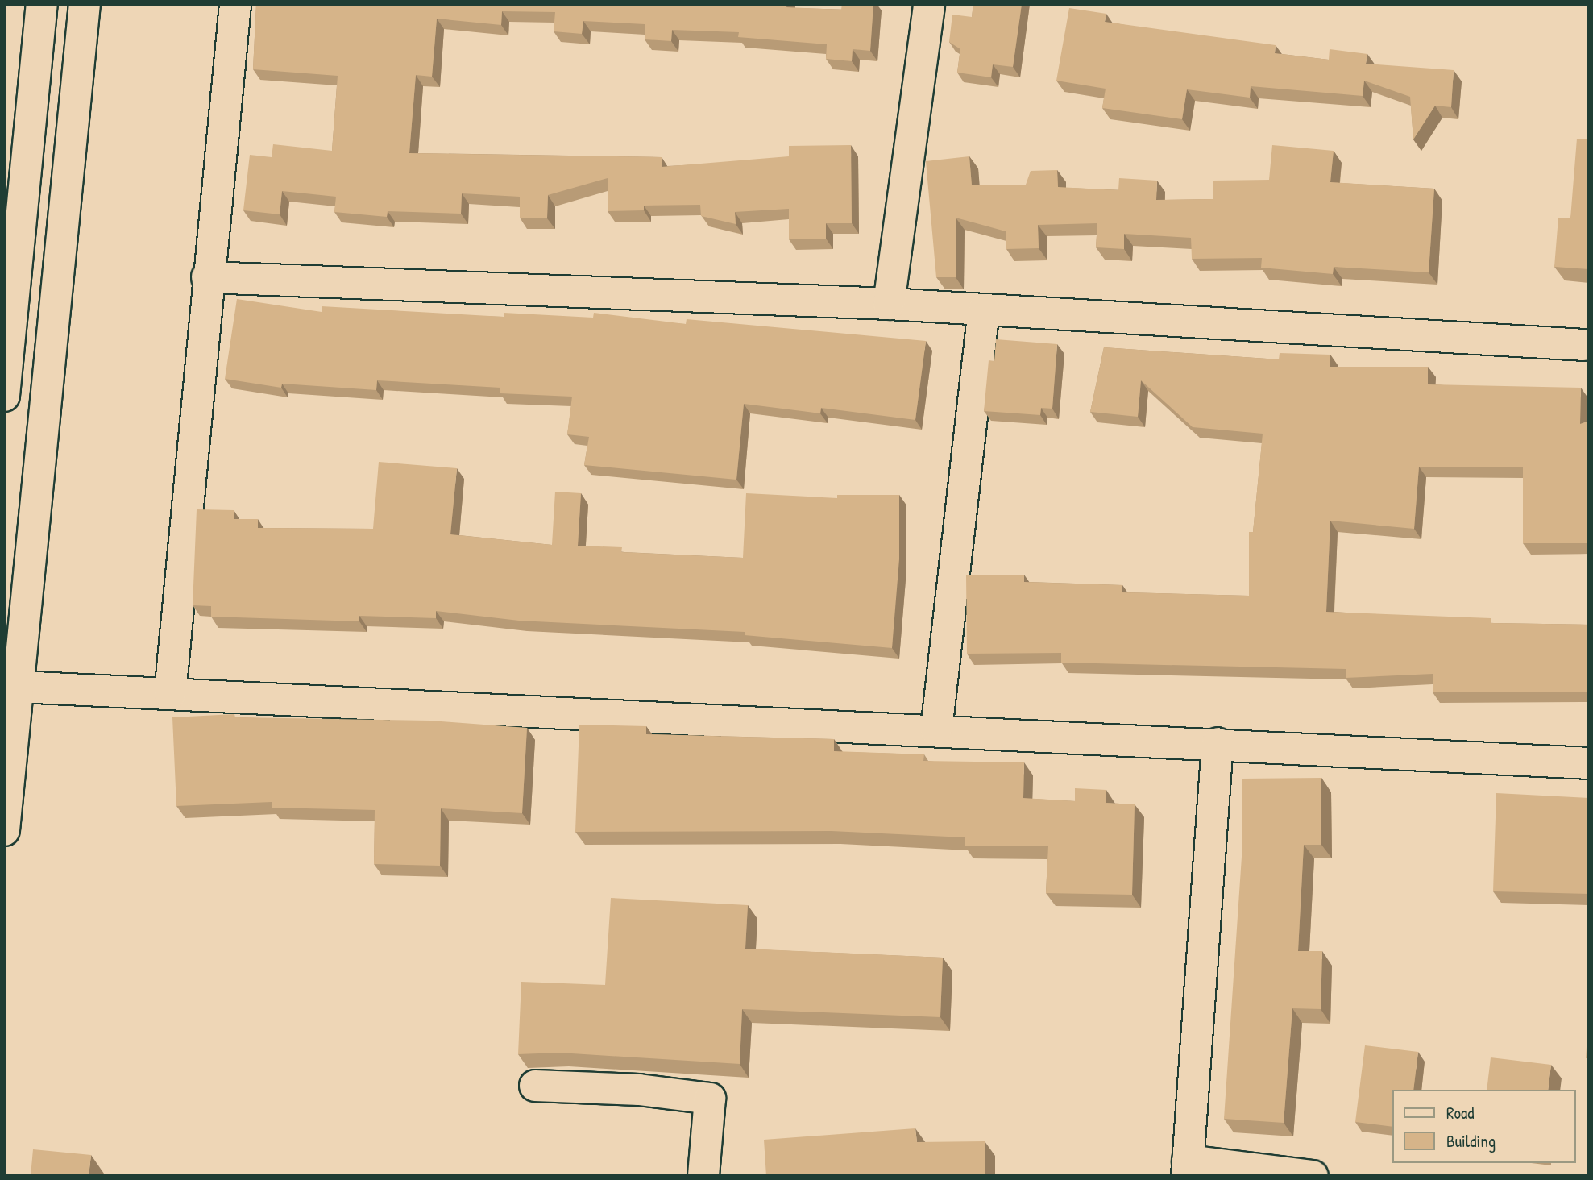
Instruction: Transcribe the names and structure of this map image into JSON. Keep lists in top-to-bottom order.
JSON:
{
  "legend": ["Road", "Building"]
}
